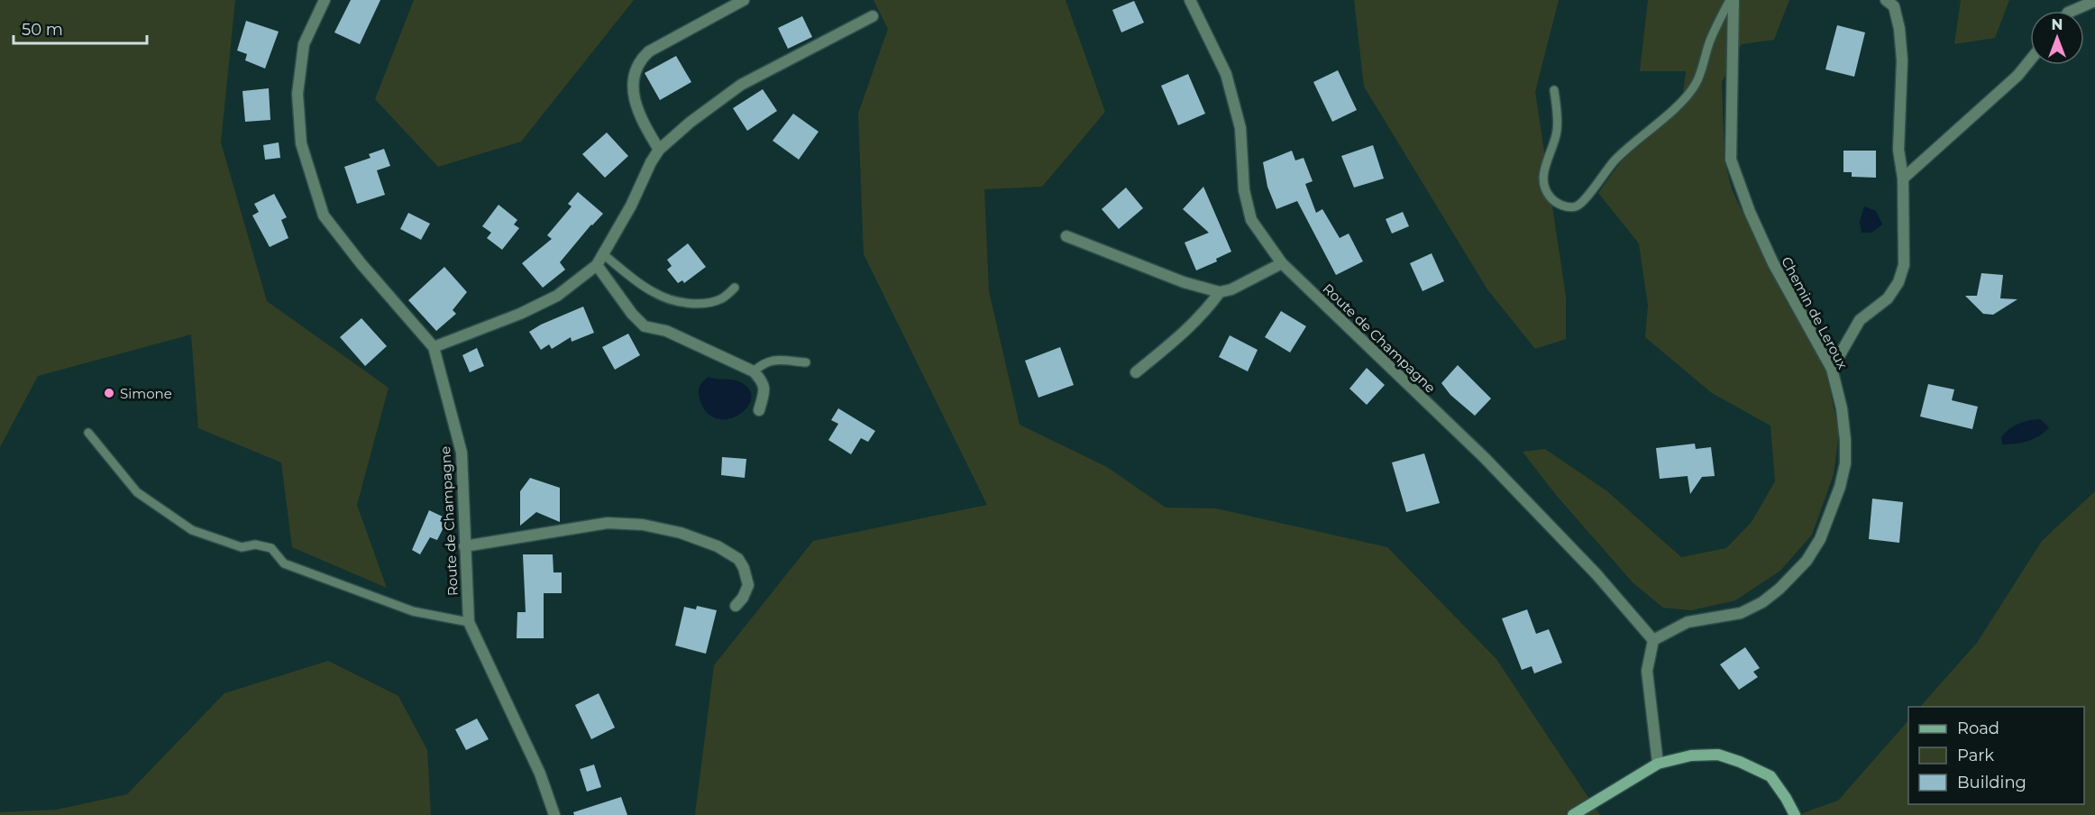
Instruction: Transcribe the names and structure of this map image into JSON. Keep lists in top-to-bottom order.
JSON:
{
  "streets": {
    "street": ["Chemin de Leroux", "Route de Champagne"]
  },
  "crossings": [
    ["Chemin de Leroux", "Route de Champagne"]
  ],
  "places": ["Simone"],
  "legend": ["Road", "Park", "Building"],
  "scale_bar": "50 m",
  "north": "top"
}
